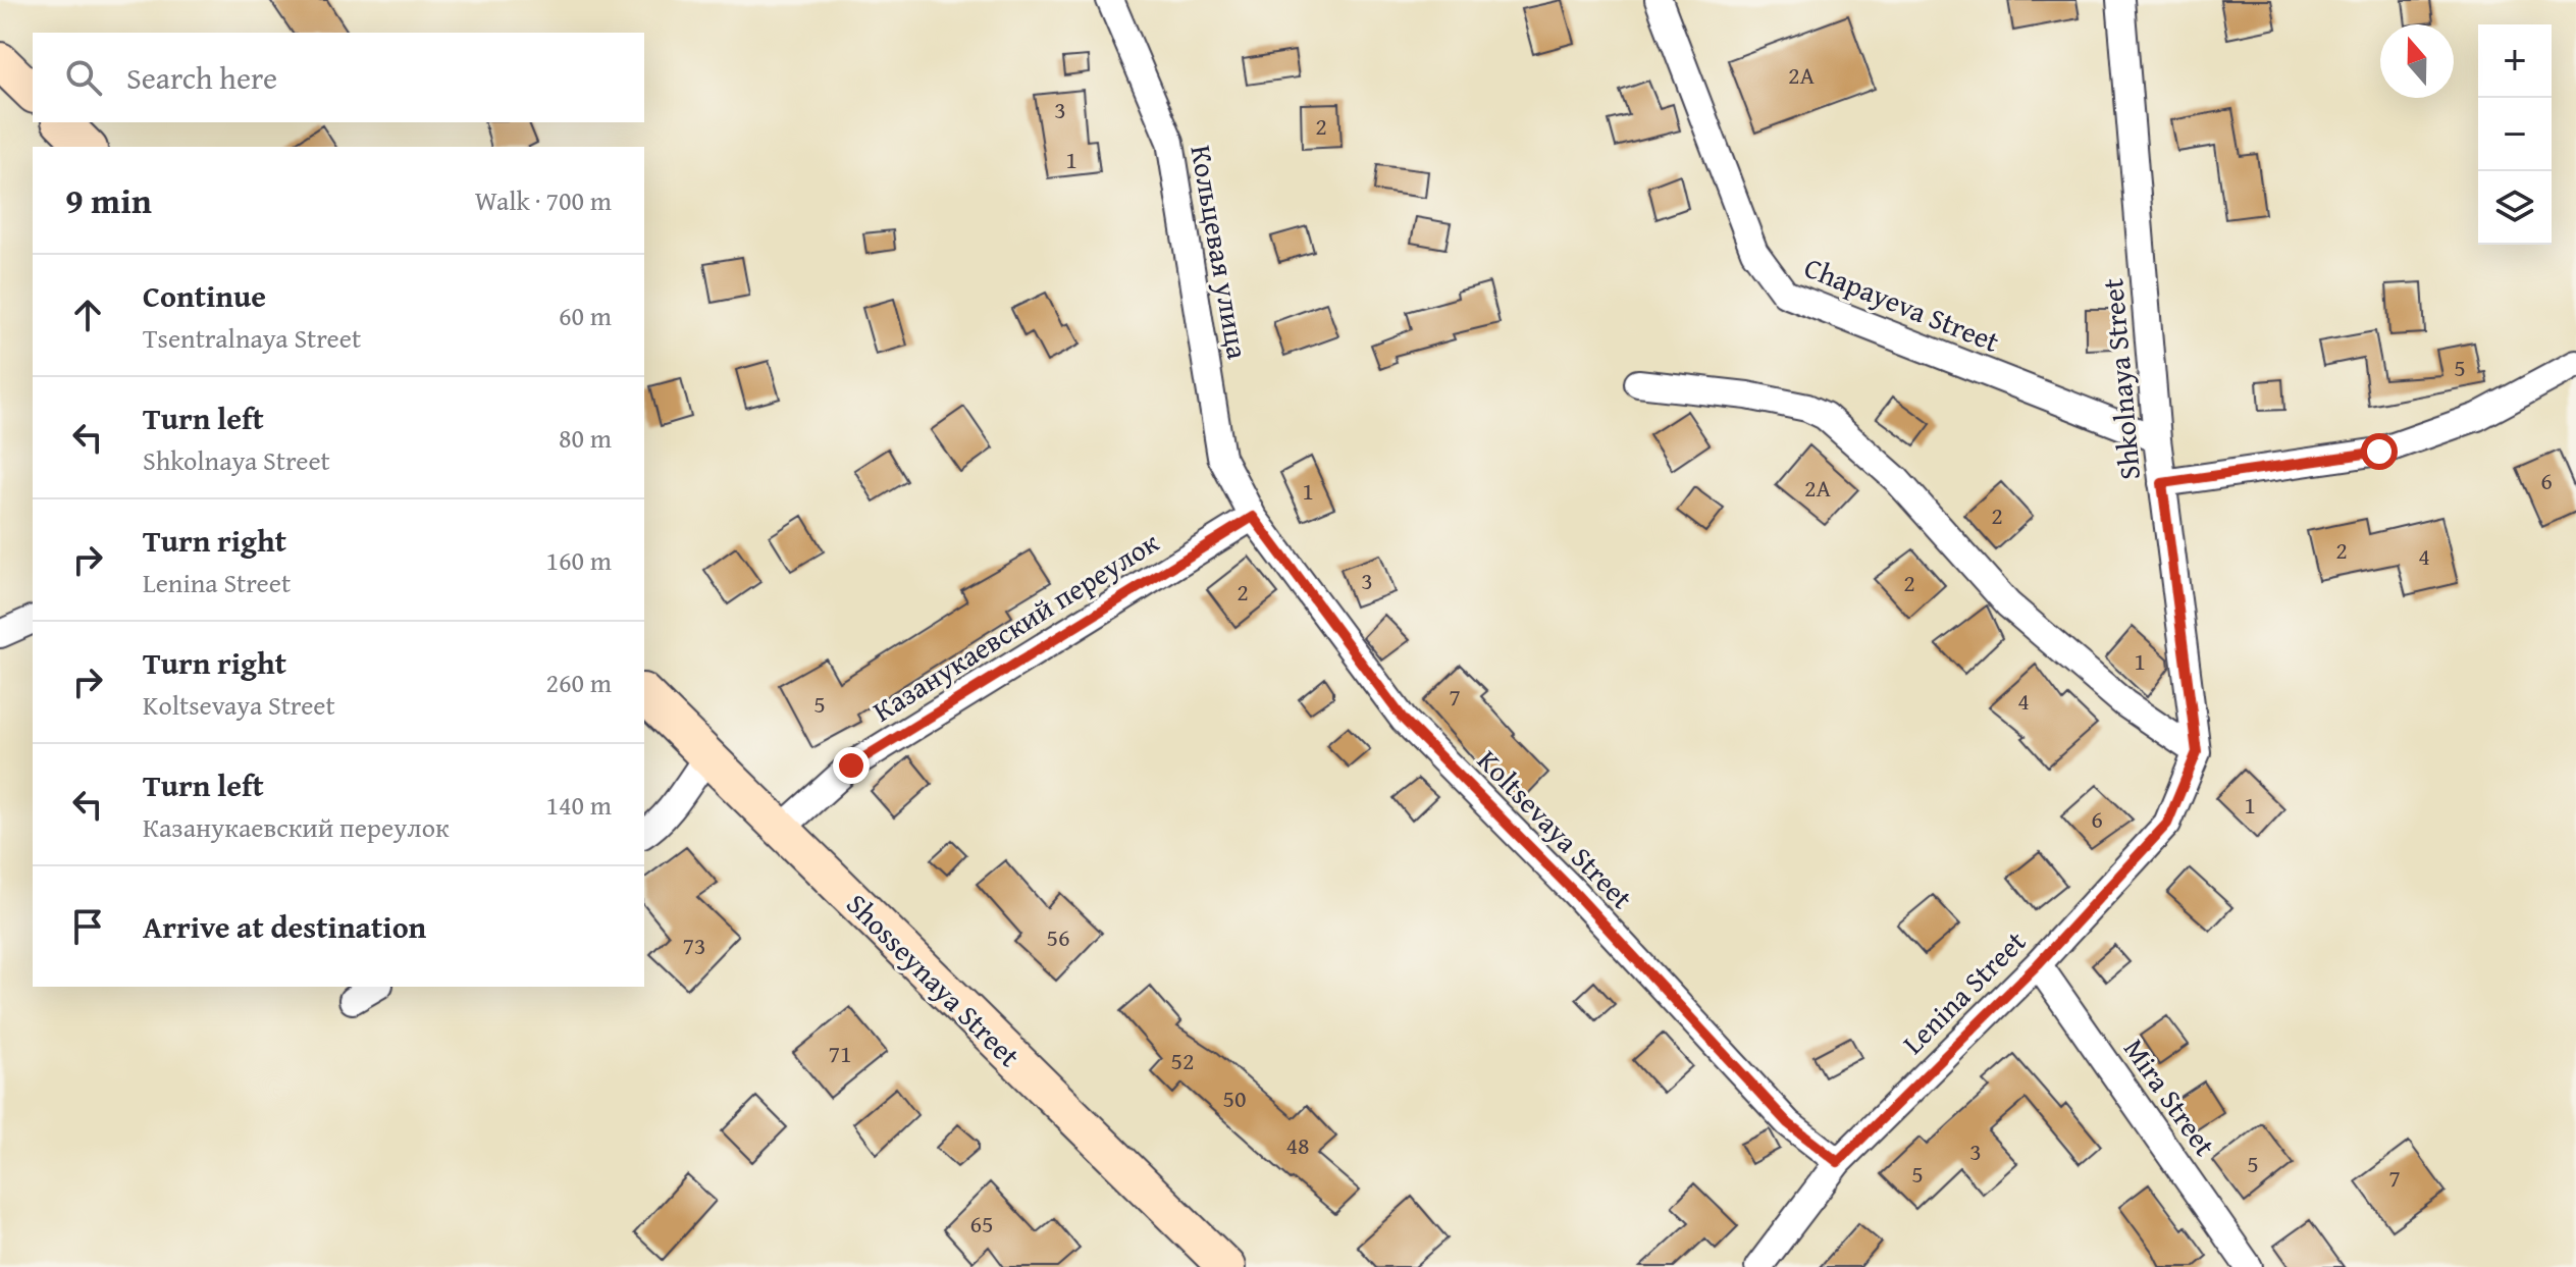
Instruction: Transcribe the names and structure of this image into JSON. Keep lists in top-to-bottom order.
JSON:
{
  "streets": {
    "street": [
      "Кольцевая улица",
      "Chapayeva Street",
      "Shkolnaya Street",
      "Казанукаевский переулок",
      "Koltsevaya Street",
      "Shosseynaya Street",
      "Lenina Street",
      "Mira Street"
    ]
  },
  "crossings": [
    ["Кольцевая улица", "Казанукаевский переулок"],
    ["Кольцевая улица", "Koltsevaya Street"],
    ["Chapayeva Street", "Shkolnaya Street"],
    ["Shkolnaya Street", "Lenina Street"],
    ["Казанукаевский переулок", "Koltsevaya Street"],
    ["Казанукаевский переулок", "Shosseynaya Street"],
    ["Koltsevaya Street", "Lenina Street"],
    ["Lenina Street", "Mira Street"]
  ],
  "house_numbers": [
    "2А",
    "3",
    "2",
    "1",
    "5",
    "6",
    "2А",
    "1",
    "2",
    "2",
    "4",
    "3",
    "2",
    "2",
    "1",
    "7",
    "4",
    "5",
    "1",
    "6",
    "56",
    "73",
    "71",
    "52",
    "50",
    "48",
    "3",
    "5",
    "5",
    "7",
    "65"
  ],
  "north": "top",
  "page": {
    "map_buttons": ["+", "−"],
    "search": "Search here",
    "heading": ["9 min", "Walk · 700 m"],
    "list": [
      ["Continue", "Tsentralnaya Street", "60 m"],
      ["Turn left", "Shkolnaya Street", "80 m"],
      ["Turn right", "Lenina Street", "160 m"],
      ["Turn right", "Koltsevaya Street", "260 m"],
      ["Turn left", "Казанукаевский переулок", "140 m"],
      "Arrive at destination"
    ]
  }
}
